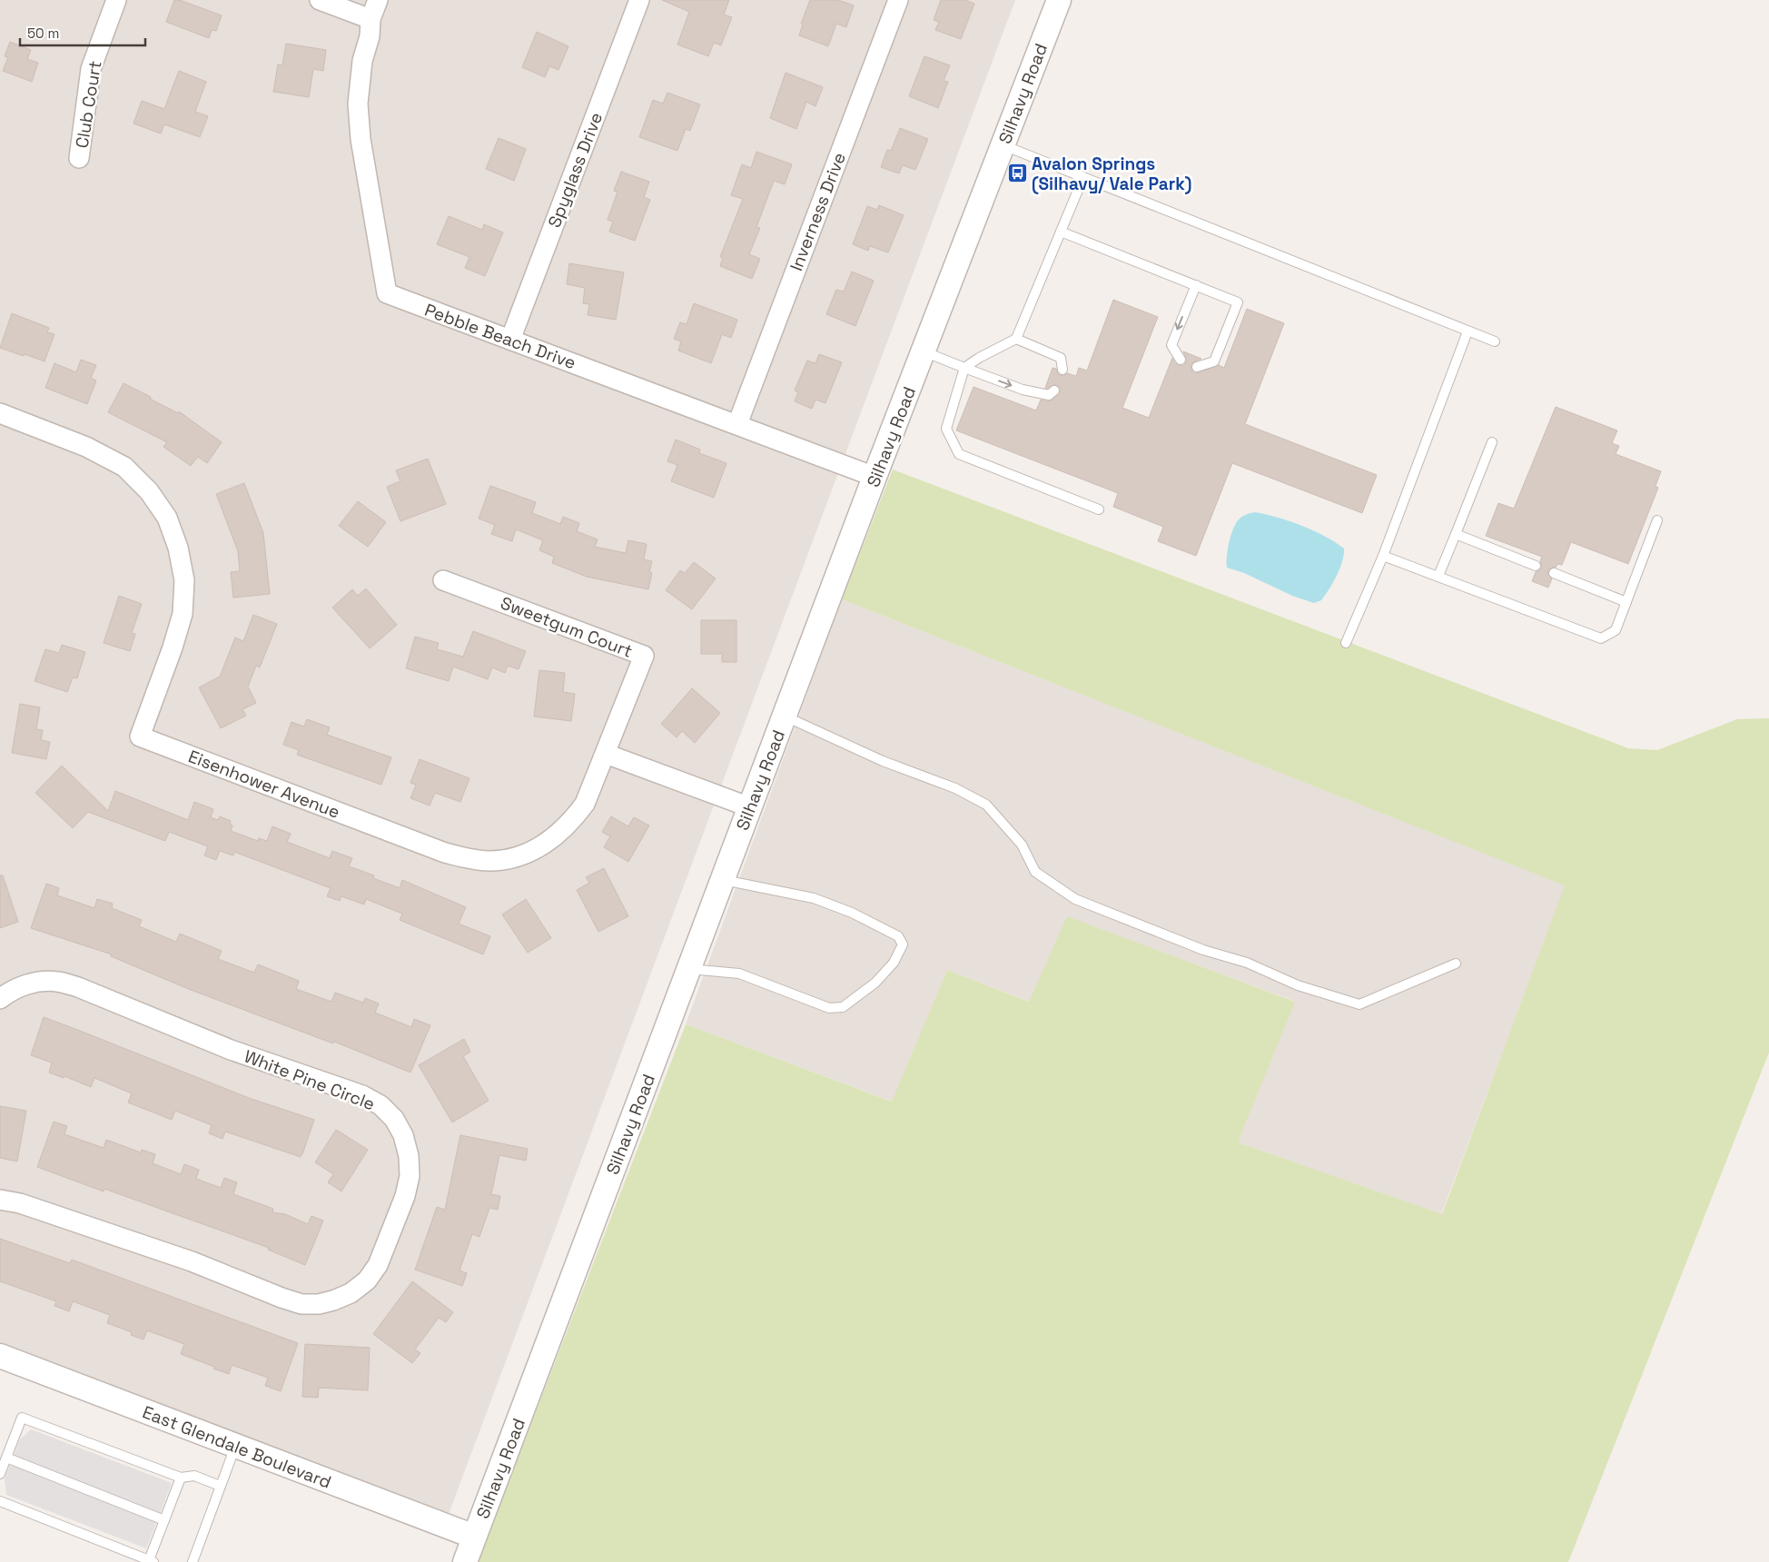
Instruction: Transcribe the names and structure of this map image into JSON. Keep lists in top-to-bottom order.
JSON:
{
  "streets": {
    "street": [
      "Silhavy Road",
      "Club Court",
      "Spyglass Drive",
      "Inverness Drive",
      "Pebble Beach Drive",
      "Sweetgum Court",
      "Eisenhower Avenue",
      "White Pine Circle",
      "East Glendale Boulevard"
    ]
  },
  "crossings": [
    ["Silhavy Road", "Pebble Beach Drive"],
    ["Silhavy Road", "East Glendale Boulevard"],
    ["Spyglass Drive", "Pebble Beach Drive"],
    ["Inverness Drive", "Pebble Beach Drive"],
    ["Sweetgum Court", "Eisenhower Avenue"]
  ],
  "places": {
    "bus stop": ["Avalon Springs (Silhavy/ Vale Park)"]
  },
  "scale_bar": "50 m"
}
